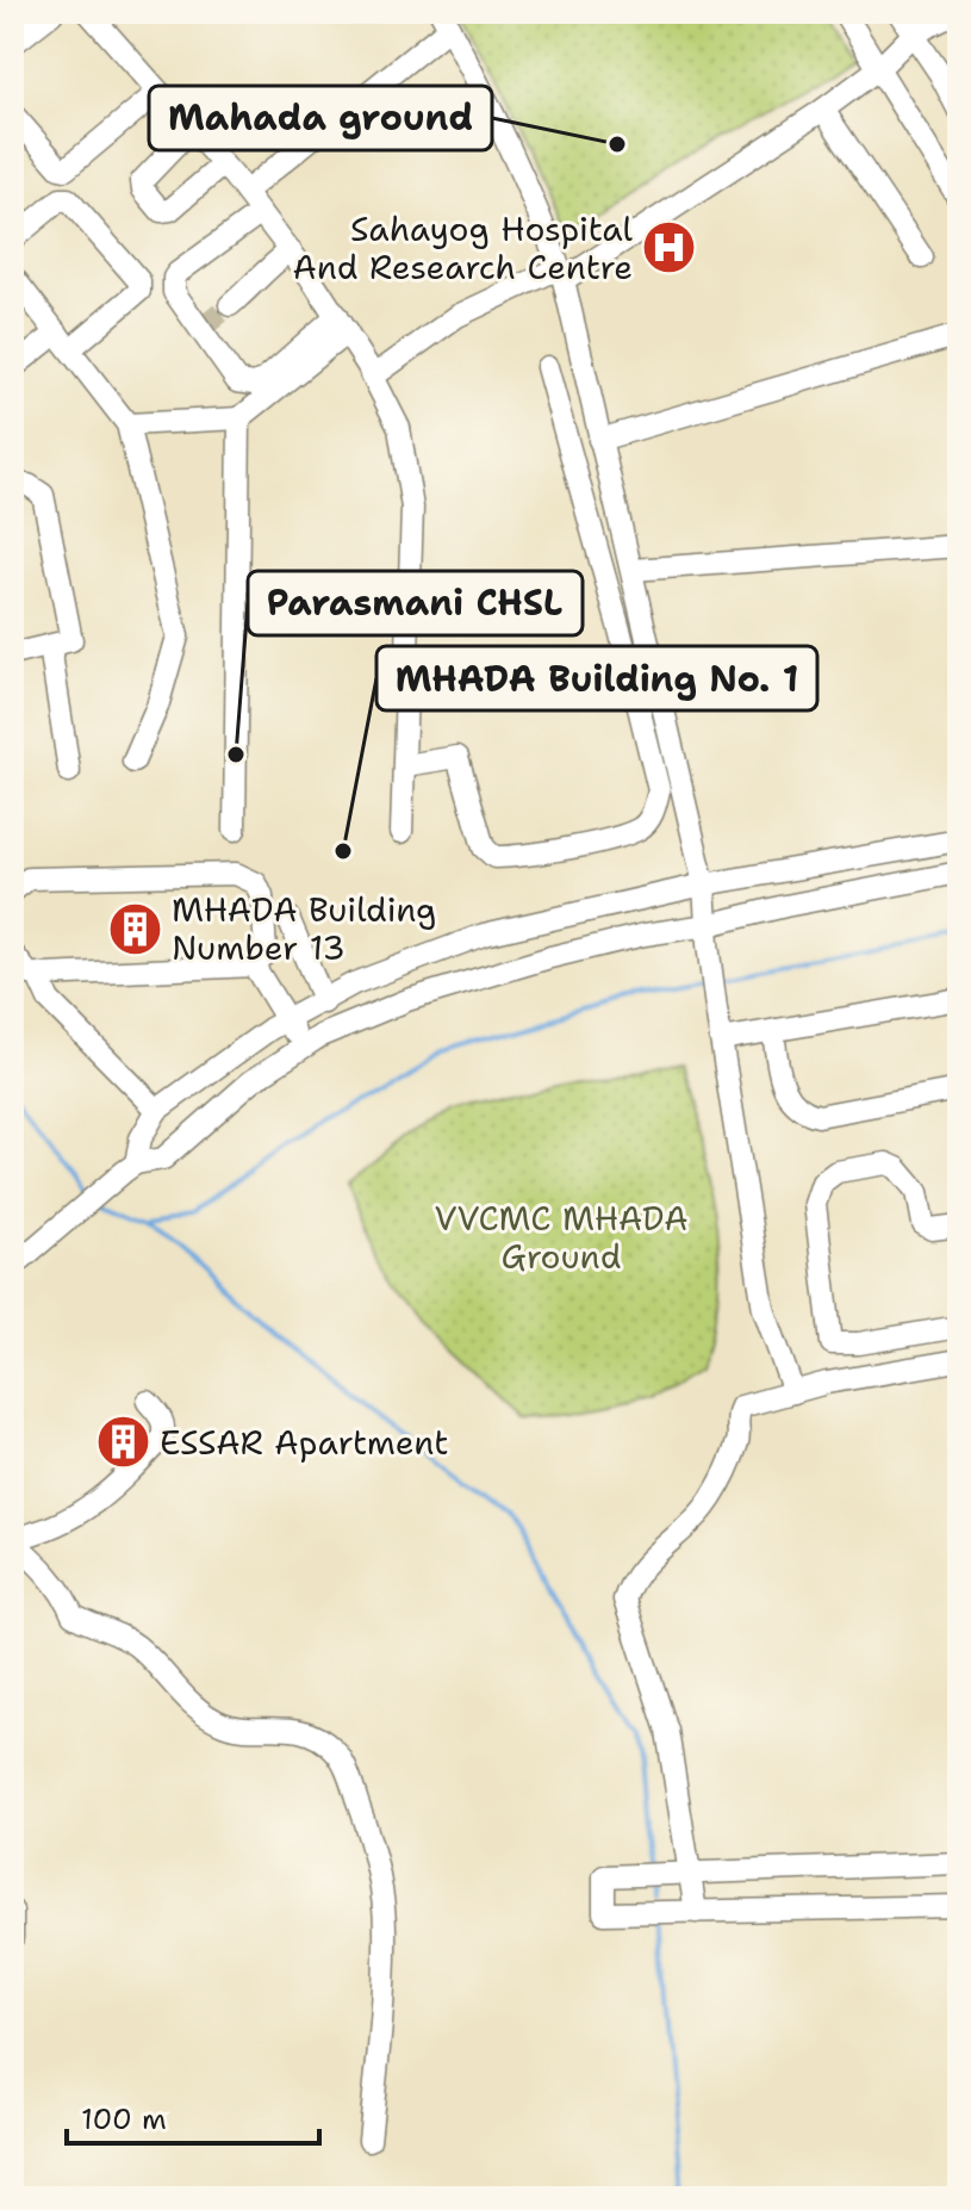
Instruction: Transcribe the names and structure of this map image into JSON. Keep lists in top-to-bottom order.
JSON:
{
  "parks": ["VVCMC MHADA Ground"],
  "places": {
    "other": ["Mahada ground", "Parasmani CHSL", "MHADA Building No. 1"],
    "hospital": ["Sahayog Hospital And Research Centre"],
    "building": ["MHADA Building Number 13", "ESSAR Apartment"]
  },
  "scale_bar": "100 m"
}
